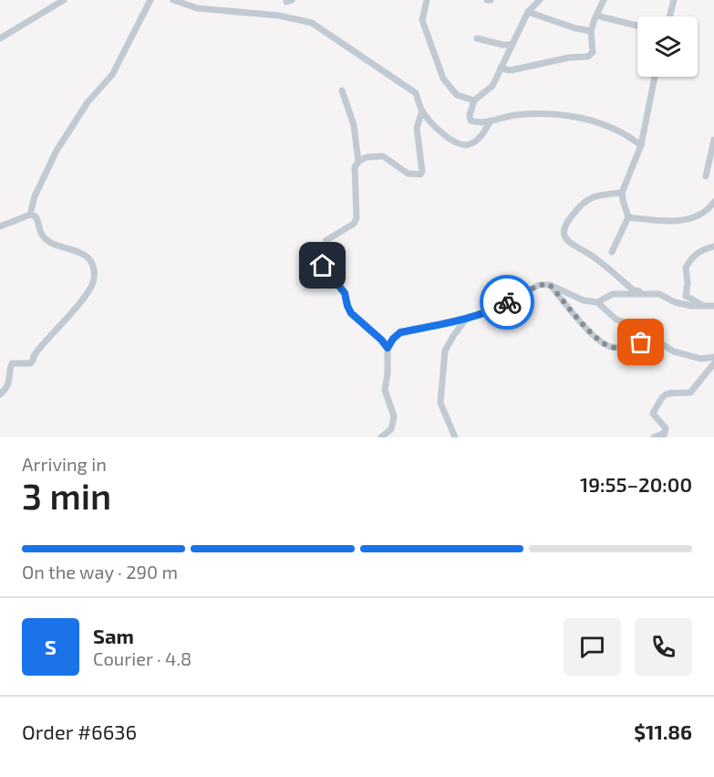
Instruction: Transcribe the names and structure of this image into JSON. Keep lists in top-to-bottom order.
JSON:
{
  "page": {
    "heading": ["3 min", "Arriving in", "19:55–20:00"],
    "panel": [
      "Sam",
      "Courier · 4.8",
      "Order #6636",
      "$11.86"
    ],
    "bar": "On the way · 290 m",
    "round": "S"
  }
}
